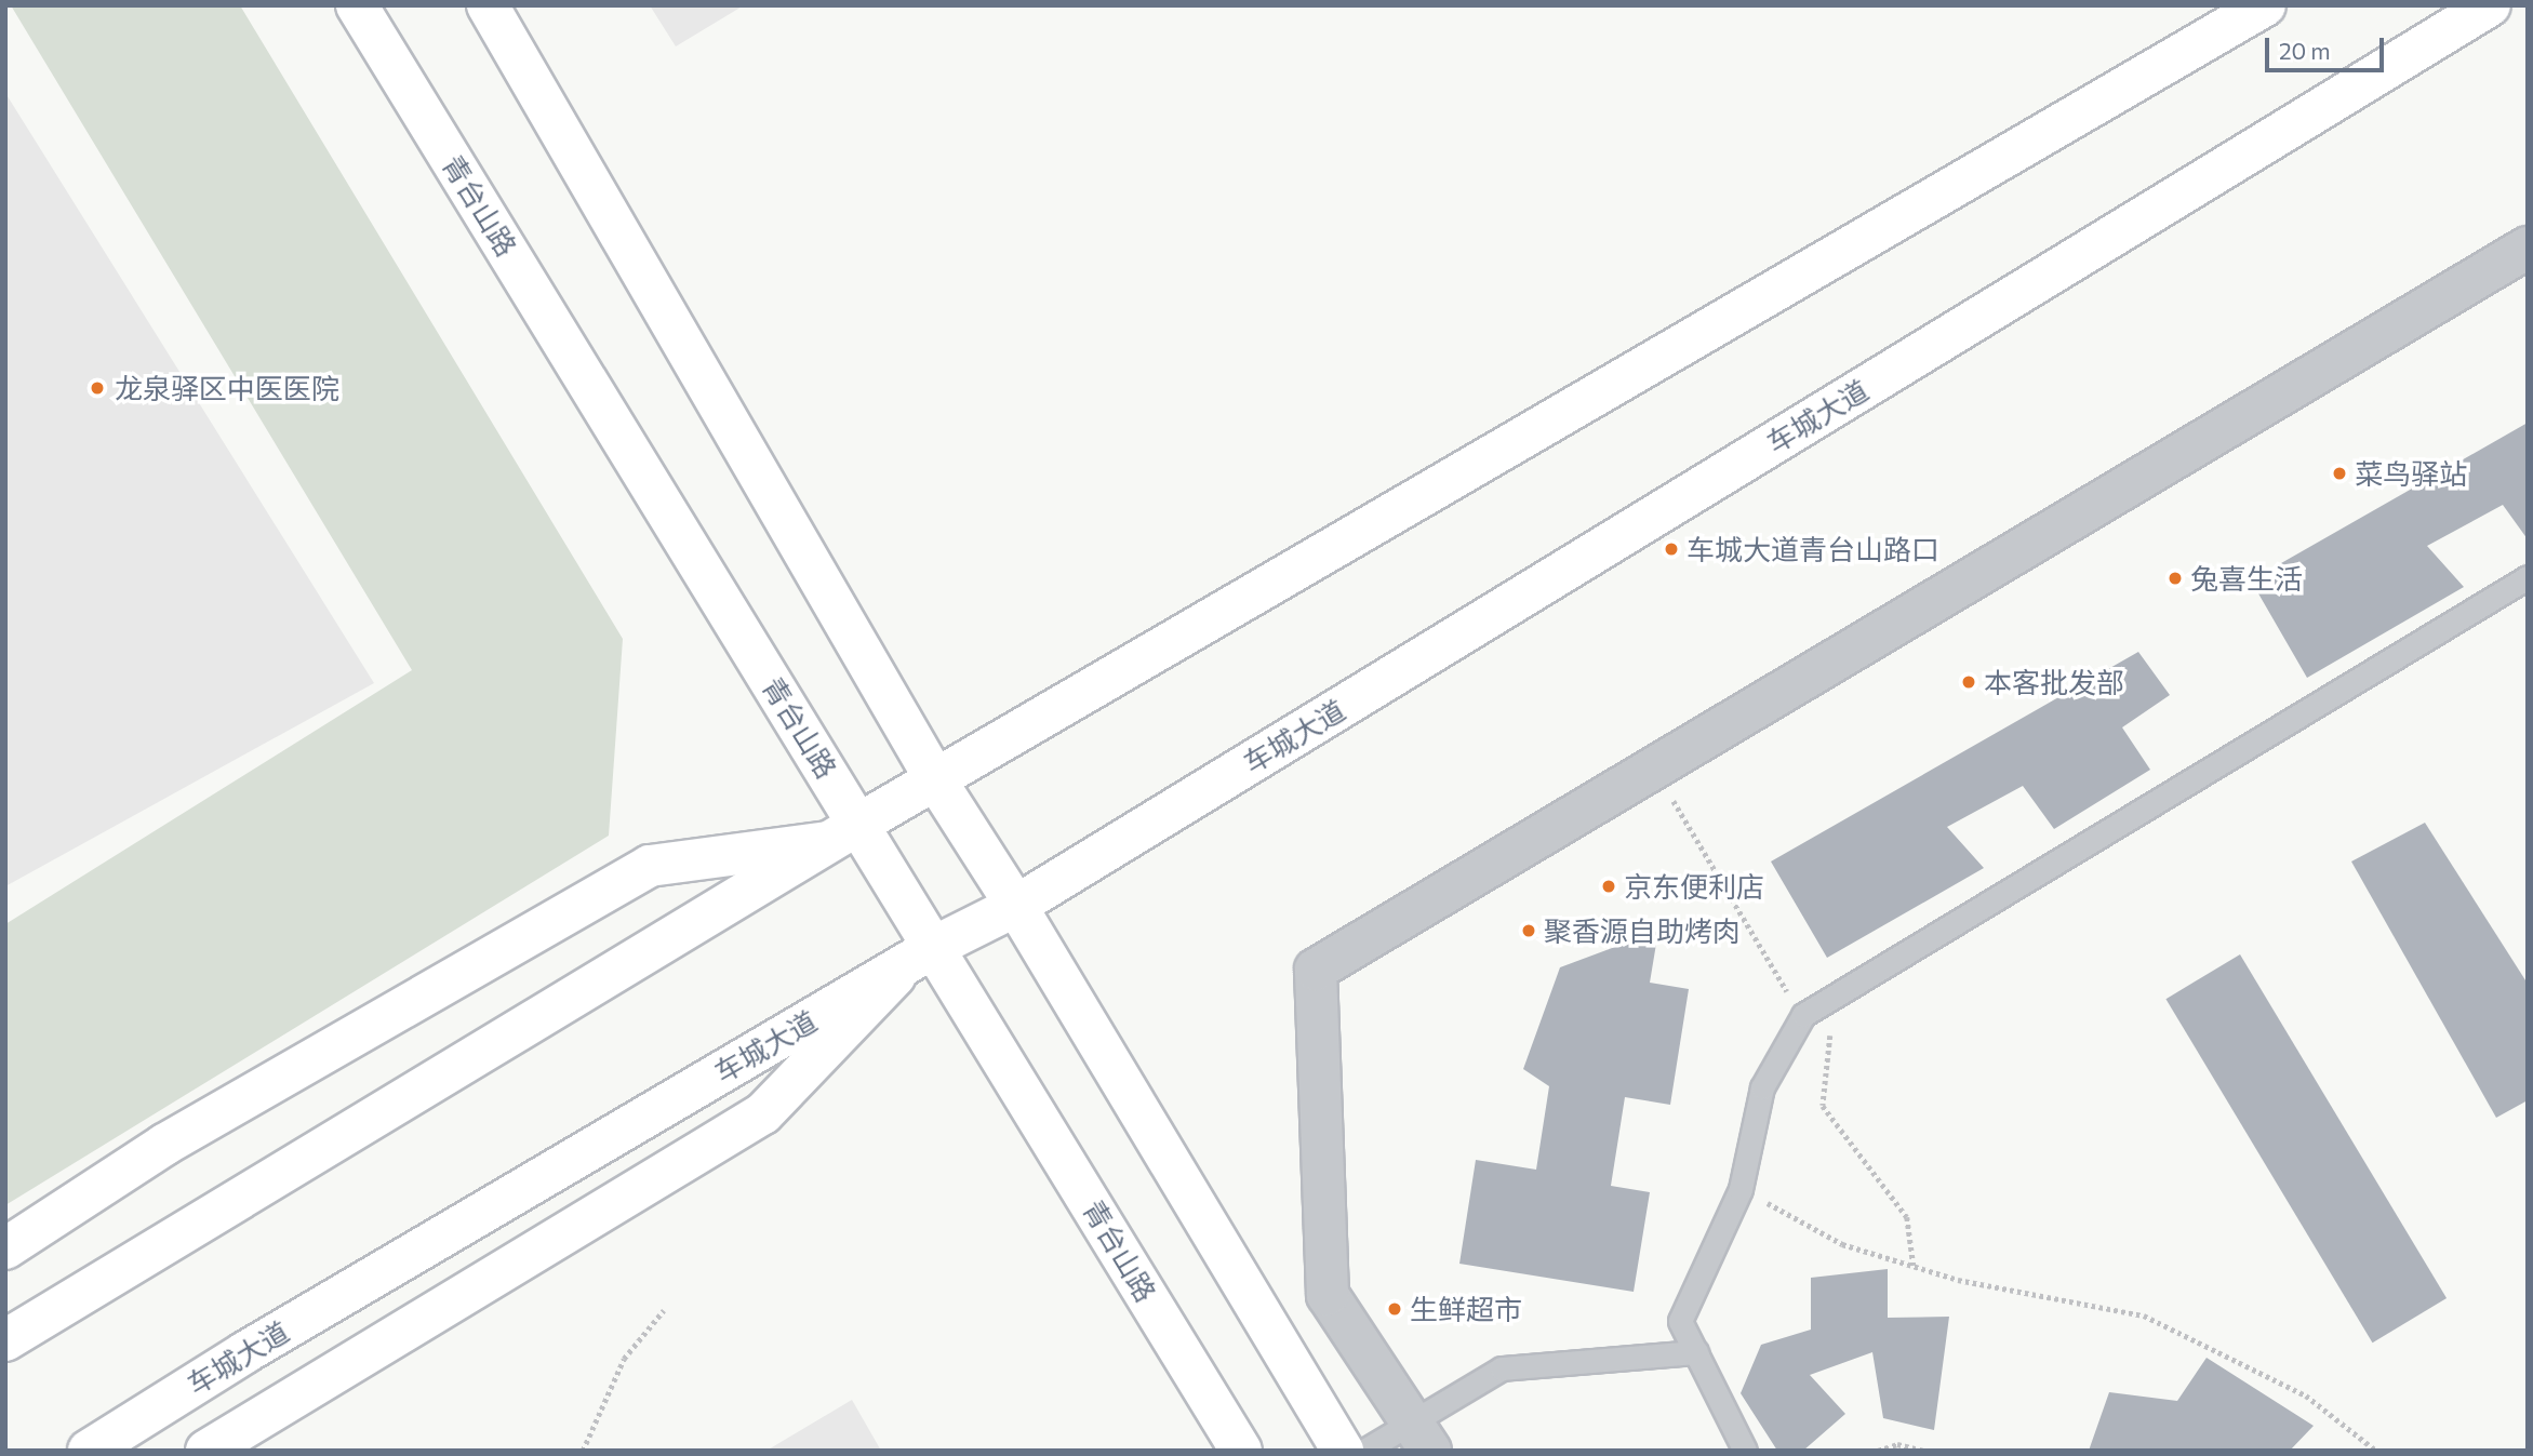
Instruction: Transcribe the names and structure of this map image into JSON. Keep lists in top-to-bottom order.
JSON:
{
  "streets": {
    "main road": ["青台山路", "车城大道"]
  },
  "crossings": [
    ["青台山路", "车城大道"]
  ],
  "places": [
    "龙泉驿区中医医院",
    "菜鸟驿站",
    "车城大道青台山路口",
    "兔喜生活",
    "本客批发部",
    "京东便利店",
    "聚香源自助烤肉",
    "生鲜超市"
  ],
  "scale_bar": "20 m"
}
